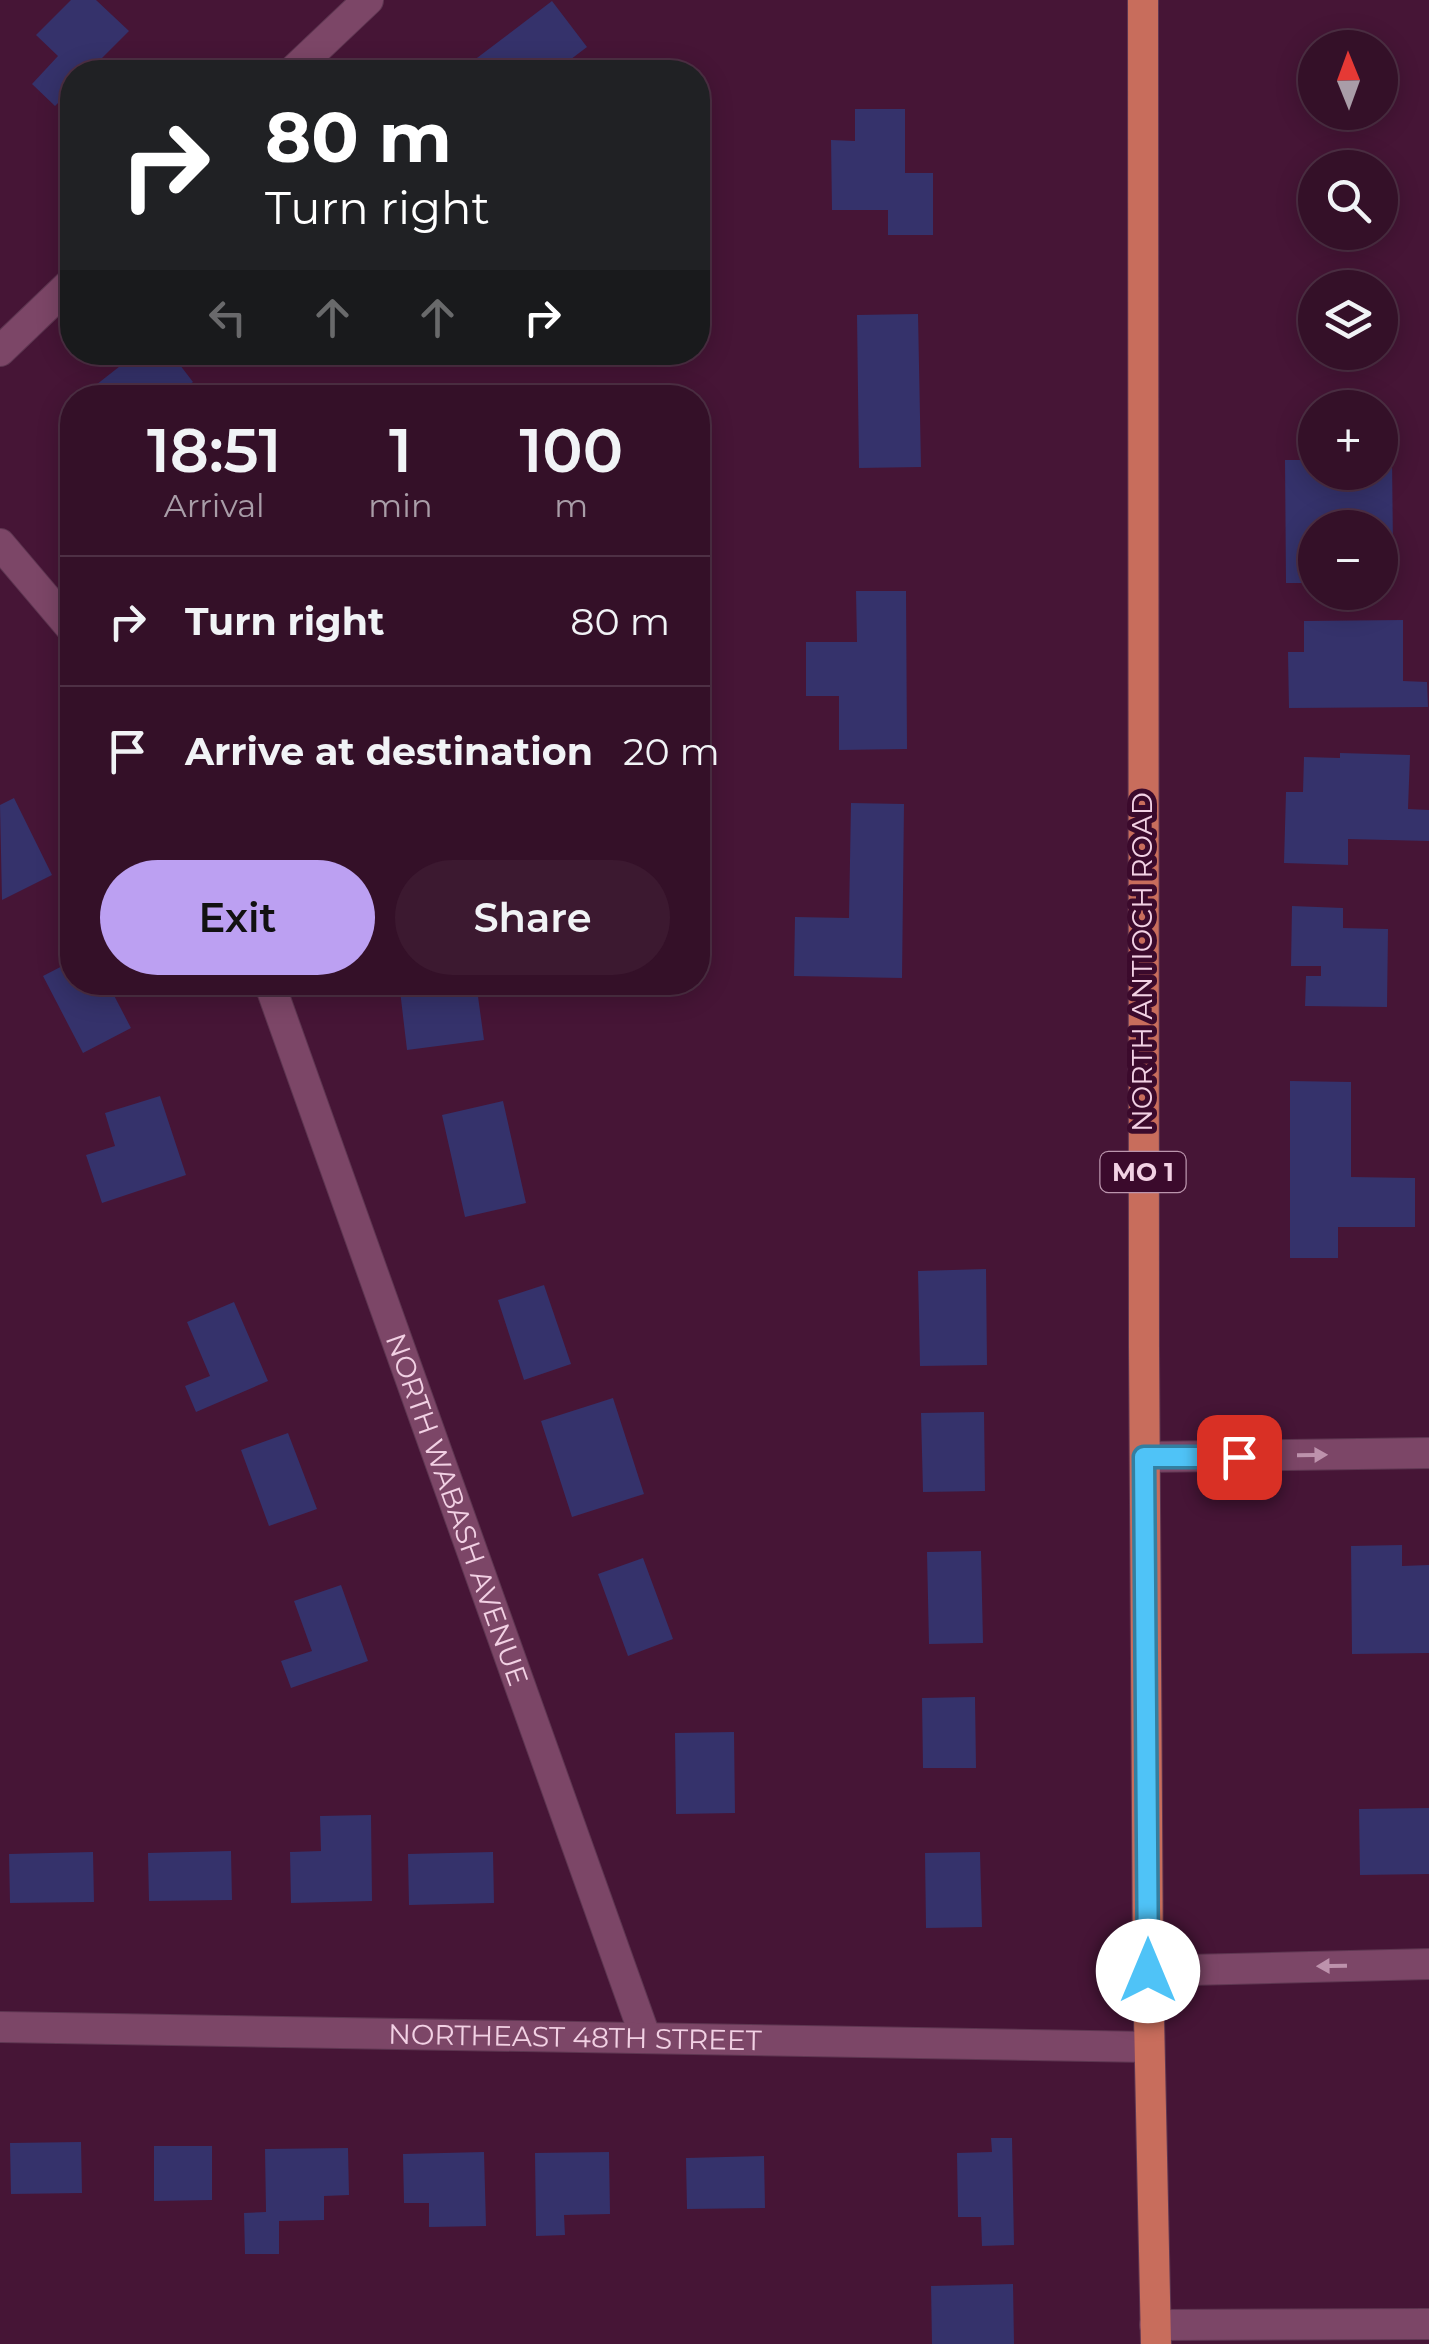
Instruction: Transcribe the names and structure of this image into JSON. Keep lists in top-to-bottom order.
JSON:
{
  "streets": {
    "main road": ["NORTH ANTIOCH ROAD", "MO 1"],
    "street": ["NORTH WABASH AVENUE", "NORTHEAST 48TH STREET"]
  },
  "crossings": [
    ["NORTH ANTIOCH ROAD", "NORTHEAST 48TH STREET"],
    ["NORTH WABASH AVENUE", "NORTHEAST 48TH STREET"]
  ],
  "north": "top",
  "page": {
    "map_buttons": ["+", "−"],
    "turn": ["80 m", "Turn right"],
    "eta": [
      "18:51",
      "Arrival",
      "1",
      "min",
      "100",
      "m"
    ],
    "list": [
      {
        "name": "Turn right",
        "value": "80 m"
      },
      {
        "name": "Arrive at destination",
        "value": "20 m"
      }
    ],
    "buttons": ["Exit", "Share"]
  }
}
